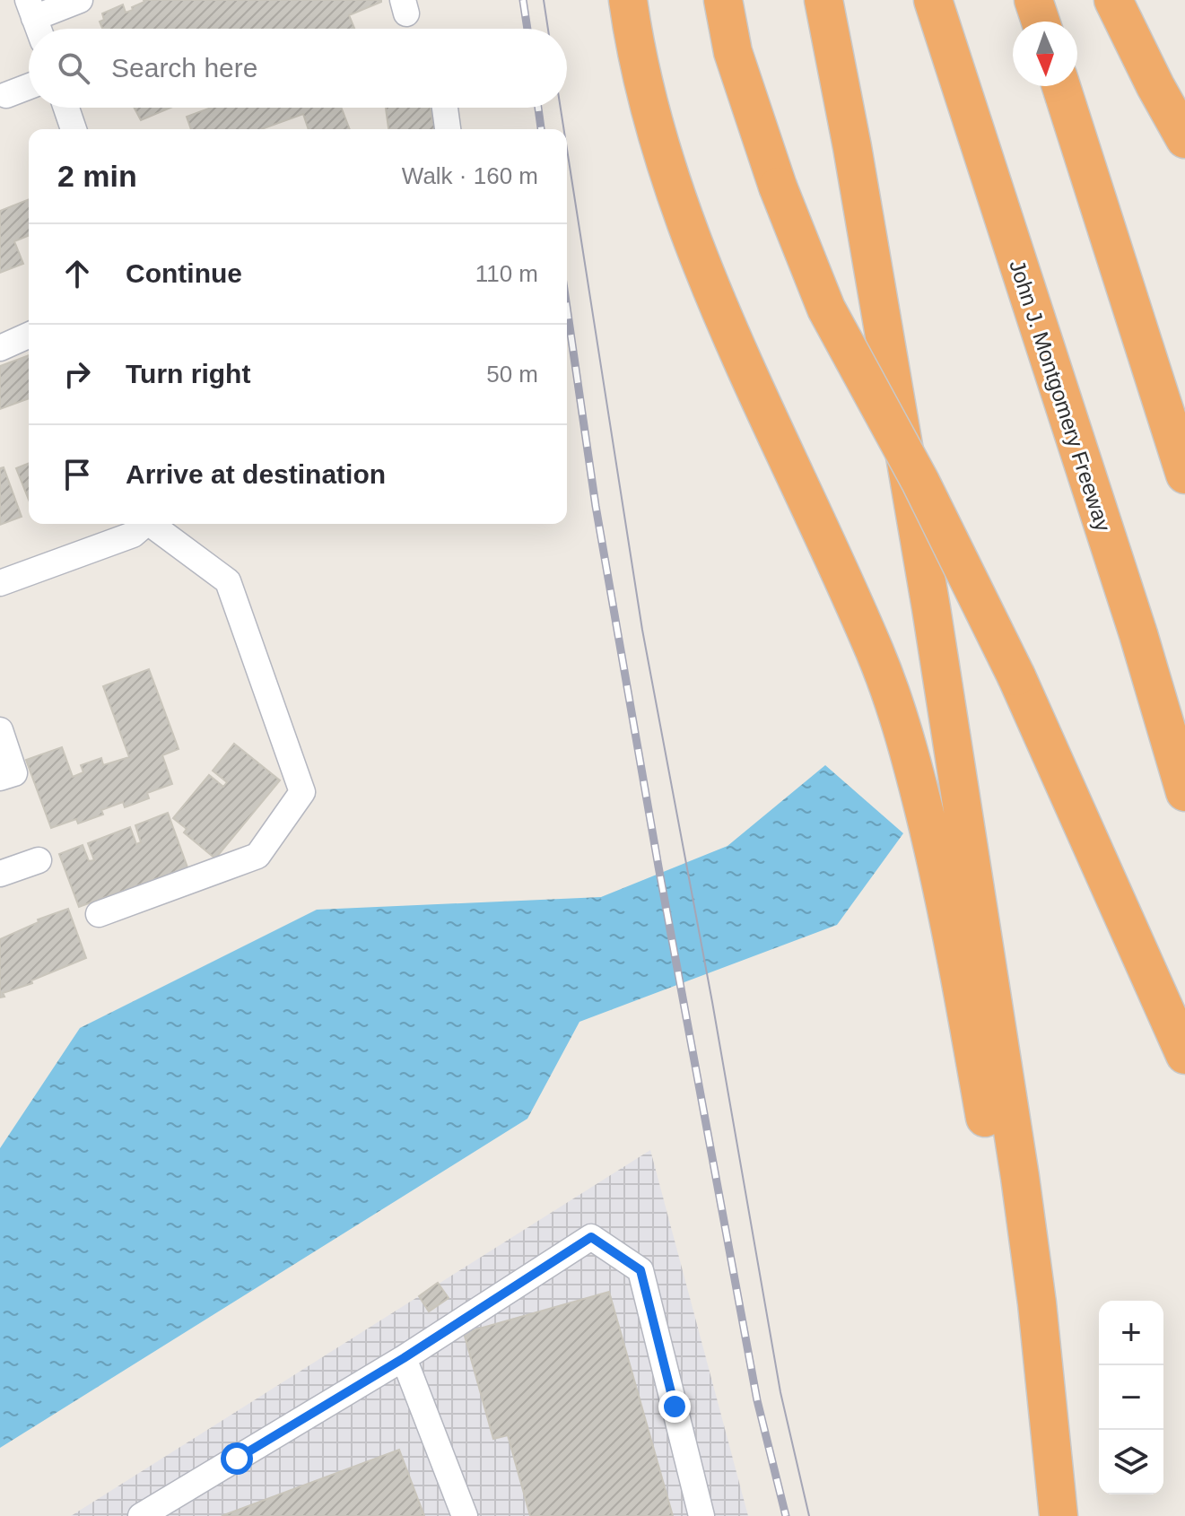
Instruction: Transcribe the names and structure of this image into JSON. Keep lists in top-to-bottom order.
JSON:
{
  "streets": {
    "highway": ["John J. Montgomery Freeway"]
  },
  "north": "bottom",
  "page": {
    "search": "Search here",
    "heading": ["2 min", "Walk · 160 m"],
    "list": [
      ["Continue", "110 m"],
      ["Turn right", "50 m"],
      "Arrive at destination"
    ],
    "map_buttons": ["+", "−"]
  }
}
